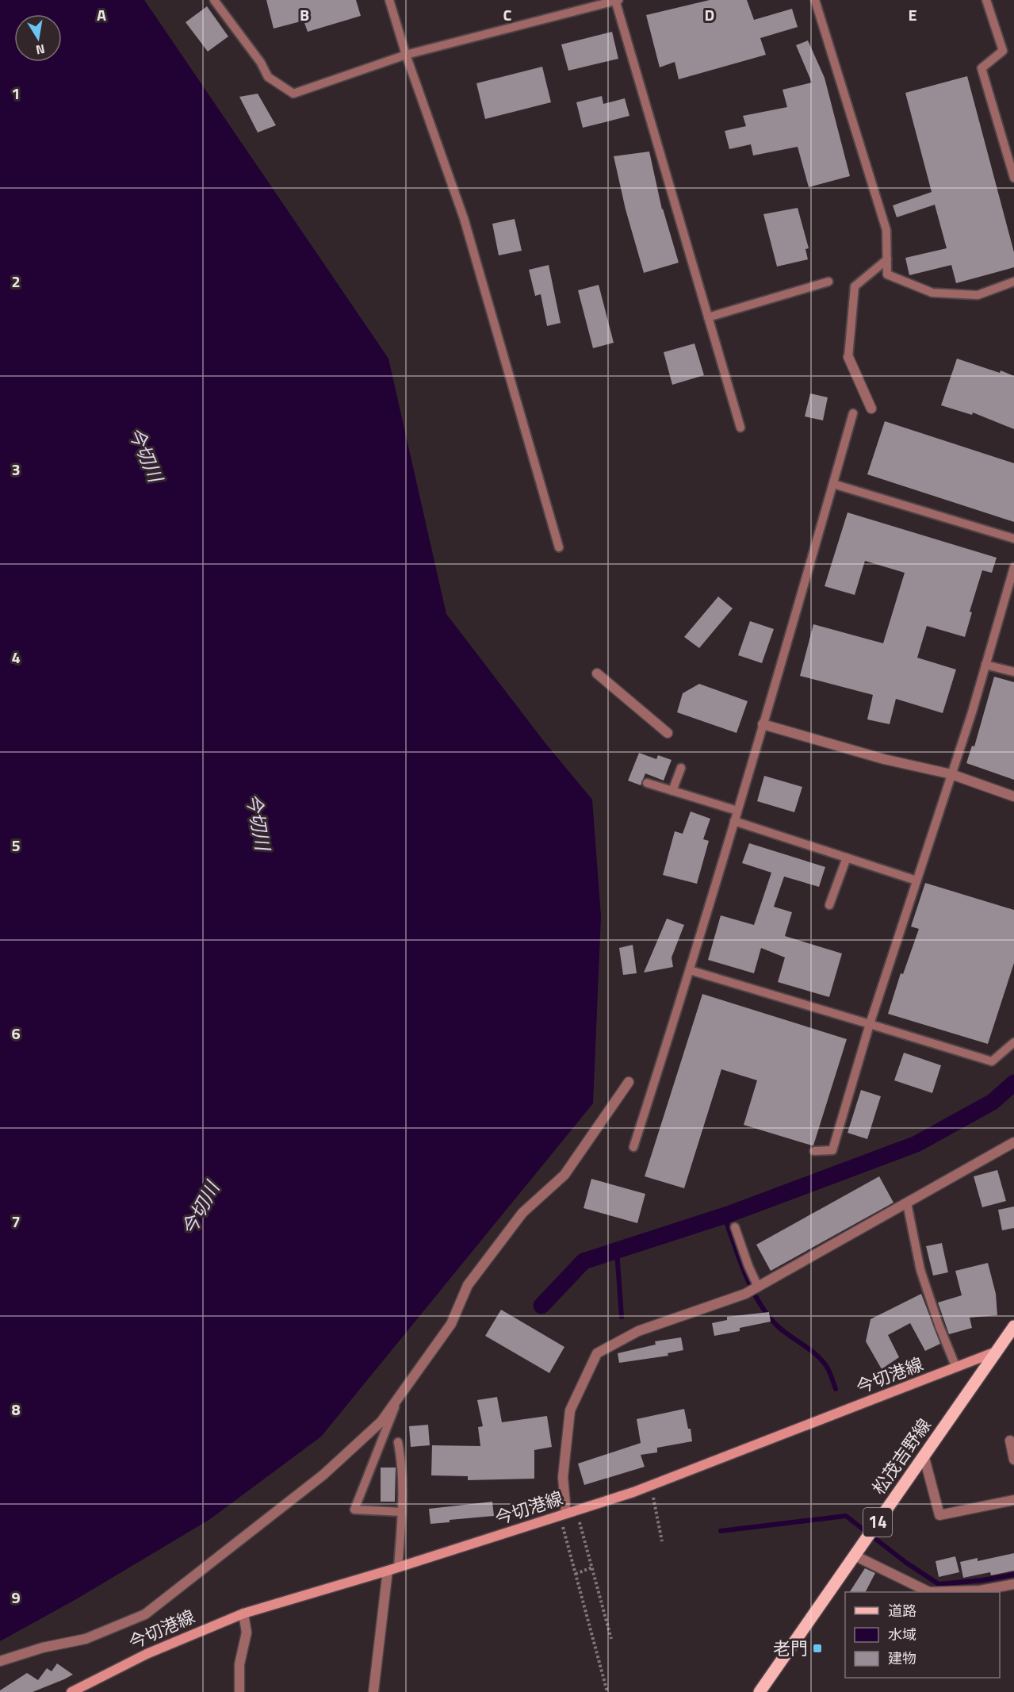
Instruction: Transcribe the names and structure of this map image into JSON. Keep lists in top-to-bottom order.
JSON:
{
  "streets": {
    "main road": ["今切港線", "松茂吉野線", "14"]
  },
  "crossings": [
    ["今切港線", "松茂吉野線"]
  ],
  "water": ["今切川"],
  "places": {
    "transit": ["老門"]
  },
  "legend": ["道路", "水域", "建物"],
  "north": "bottom",
  "grid": {
    "columns": [
      "A",
      "B",
      "C",
      "D",
      "E"
    ],
    "rows": [
      "1",
      "2",
      "3",
      "4",
      "5",
      "6",
      "7",
      "8",
      "9"
    ]
  }
}
